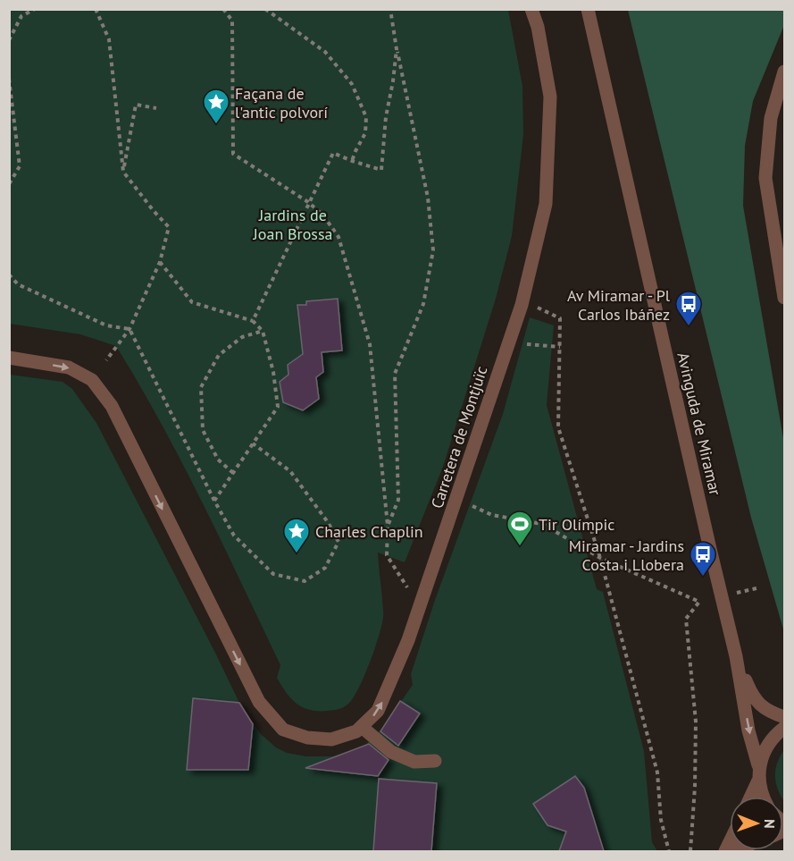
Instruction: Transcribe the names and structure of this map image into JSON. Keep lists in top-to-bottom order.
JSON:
{
  "streets": {
    "street": ["Avinguda de Miramar", "Carretera de Montjuïc"]
  },
  "parks": ["Jardins de Joan Brossa"],
  "places": {
    "place": ["Façana de l'antic polvorí", "Charles Chaplin"],
    "bus stop": ["Av Miramar - Pl Carlos Ibáñez", "Miramar - Jardins Costa i Llobera"],
    "sports": ["Tir Olímpic"]
  },
  "north": "right"
}
